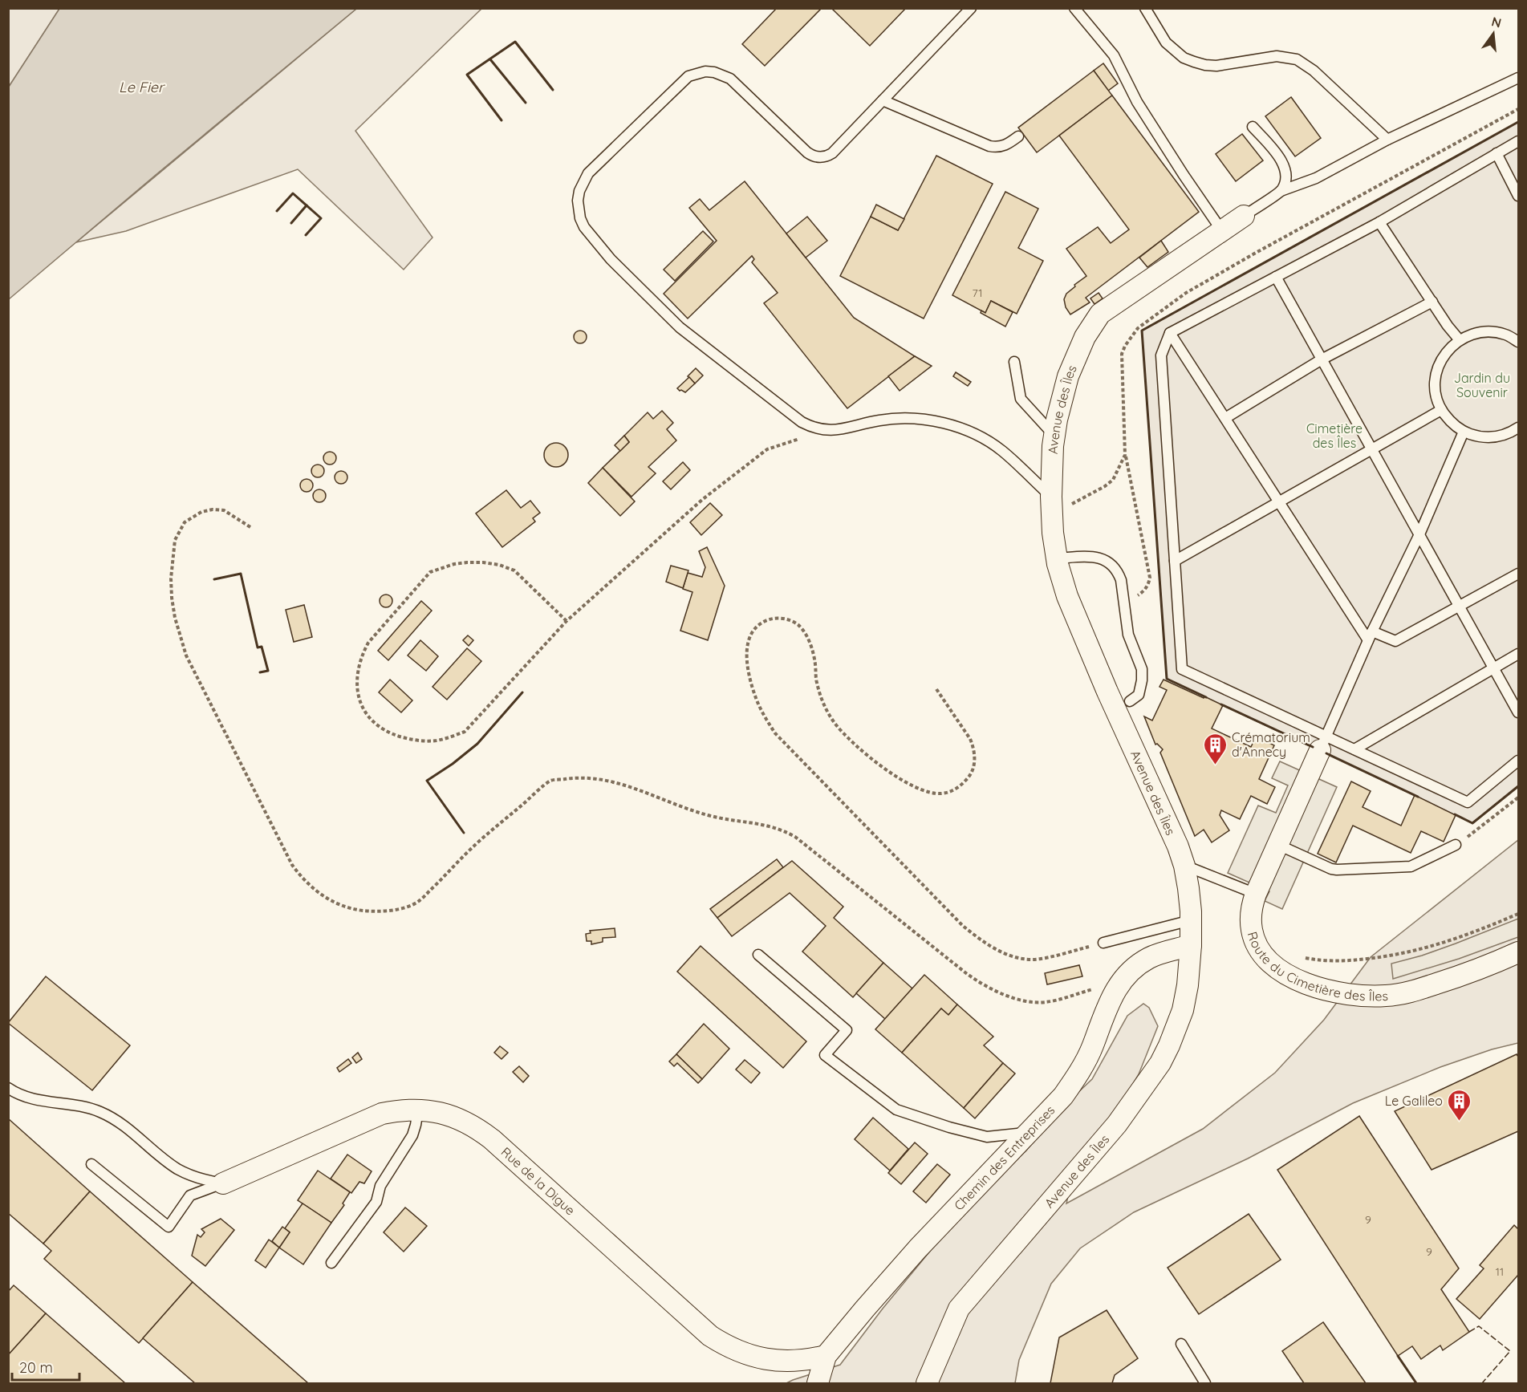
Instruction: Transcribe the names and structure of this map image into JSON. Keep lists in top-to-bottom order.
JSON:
{
  "streets": {
    "street": [
      "Avenue des Îles",
      "Route du Cimetière des Îles",
      "Chemin des Entreprises",
      "Rue de la Digue"
    ]
  },
  "crossings": [
    ["Avenue des Îles", "Chemin des Entreprises"],
    ["Chemin des Entreprises", "Rue de la Digue"]
  ],
  "water": ["Le Fier"],
  "parks": ["Jardin du Souvenir", "Cimetière des Îles"],
  "places": {
    "building": ["Crématorium d'Annecy", "Le Galileo"]
  },
  "house_numbers": [
    "71",
    "9",
    "9",
    "11"
  ],
  "scale_bar": "20 m",
  "north": "top"
}
